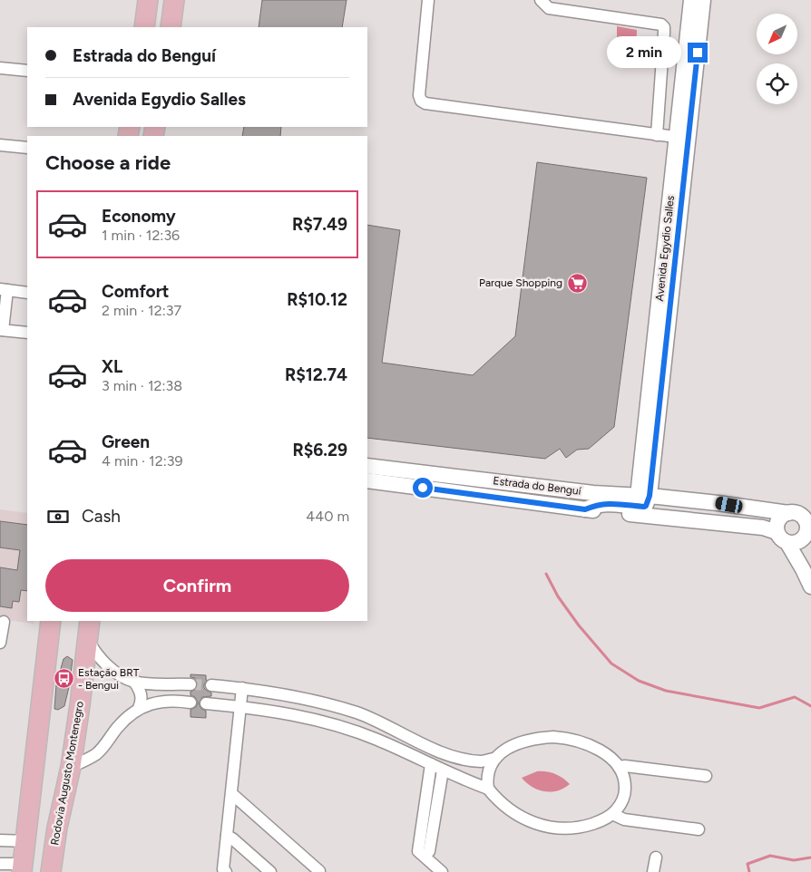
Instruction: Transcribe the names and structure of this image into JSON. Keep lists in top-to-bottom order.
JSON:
{
  "streets": {
    "main road": ["Rodovia Augusto Montenegro"],
    "street": ["Avenida Egydio Salles", "Estrada do Benguí"]
  },
  "crossings": [
    ["Avenida Egydio Salles", "Estrada do Benguí"]
  ],
  "places": {
    "supermarket": ["Parque Shopping"],
    "bus stop": ["Estação BRT - Bengui"]
  },
  "north": "bottom left",
  "page": {
    "banner": ["Estrada do Benguí", "Avenida Egydio Salles"],
    "bubble": "2 min",
    "heading": "Choose a ride",
    "list": [
      {
        "name": "Economy",
        "note": "1 min · 12:36",
        "value": "R$7.49"
      },
      {
        "name": "Comfort",
        "note": "2 min · 12:37",
        "value": "R$10.12"
      },
      {
        "name": "XL",
        "note": "3 min · 12:38",
        "value": "R$12.74"
      },
      {
        "name": "Green",
        "note": "4 min · 12:39",
        "value": "R$6.29"
      }
    ],
    "pay": ["Cash", "440 m"],
    "buttons": "Confirm"
  }
}
